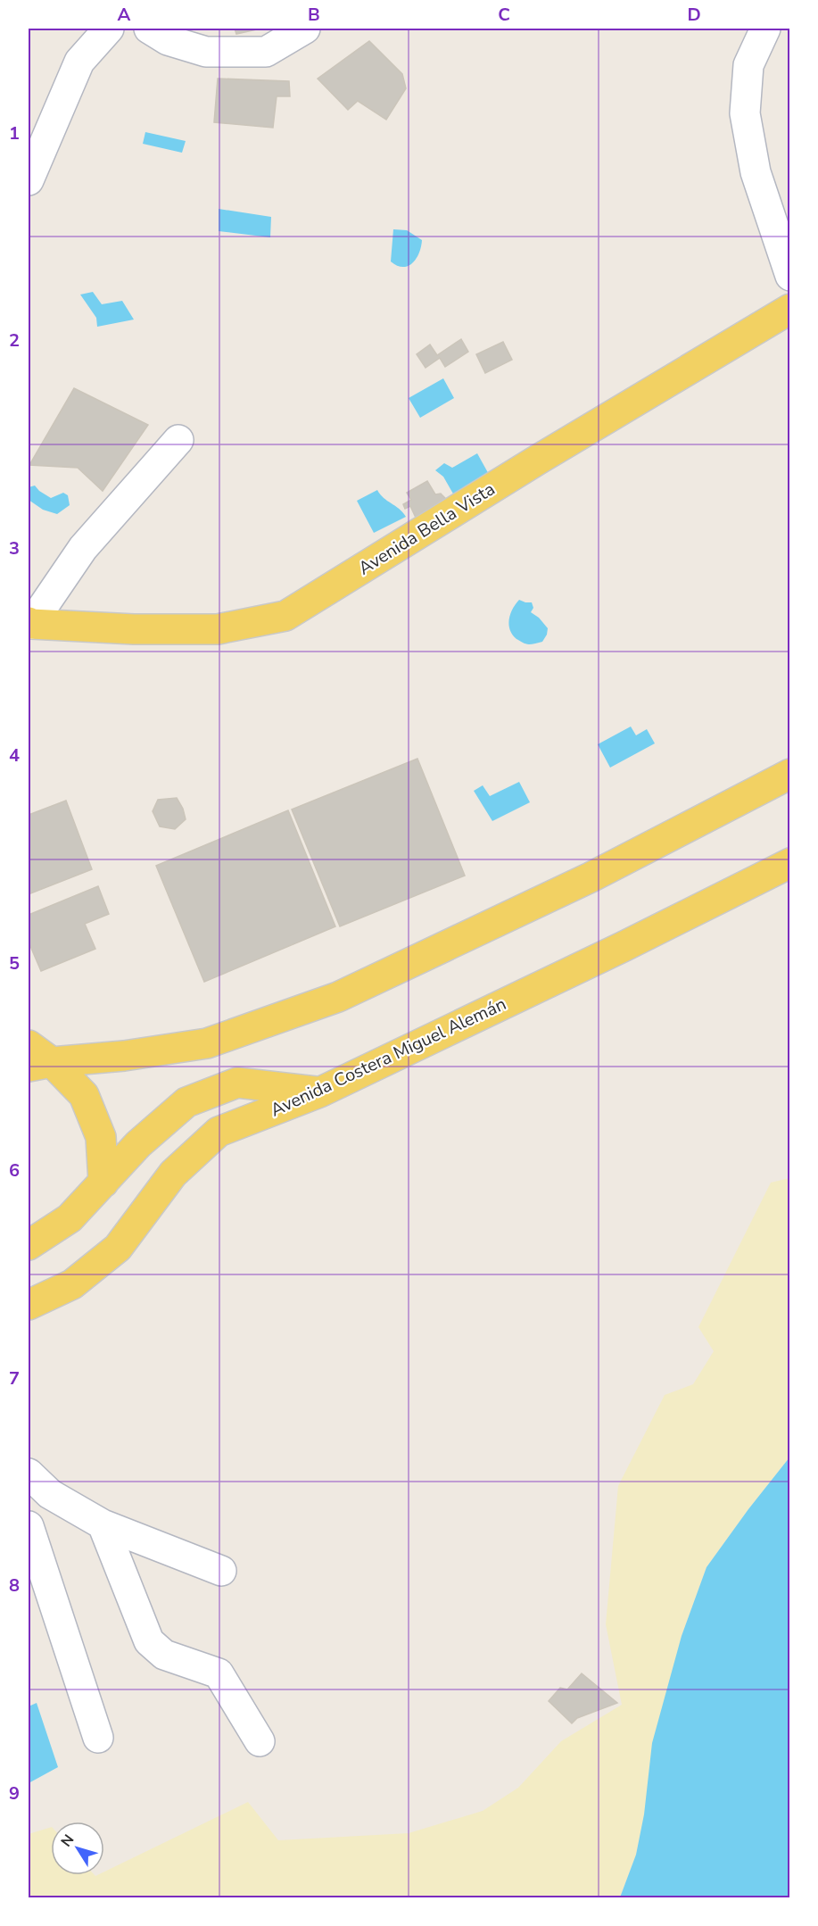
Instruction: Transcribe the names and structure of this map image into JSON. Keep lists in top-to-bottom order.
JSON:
{
  "streets": {
    "main road": ["Avenida Bella Vista", "Avenida Costera Miguel Alemán"]
  },
  "north": "top left",
  "grid": {
    "columns": [
      "A",
      "B",
      "C",
      "D"
    ],
    "rows": [
      "1",
      "2",
      "3",
      "4",
      "5",
      "6",
      "7",
      "8",
      "9"
    ]
  }
}
